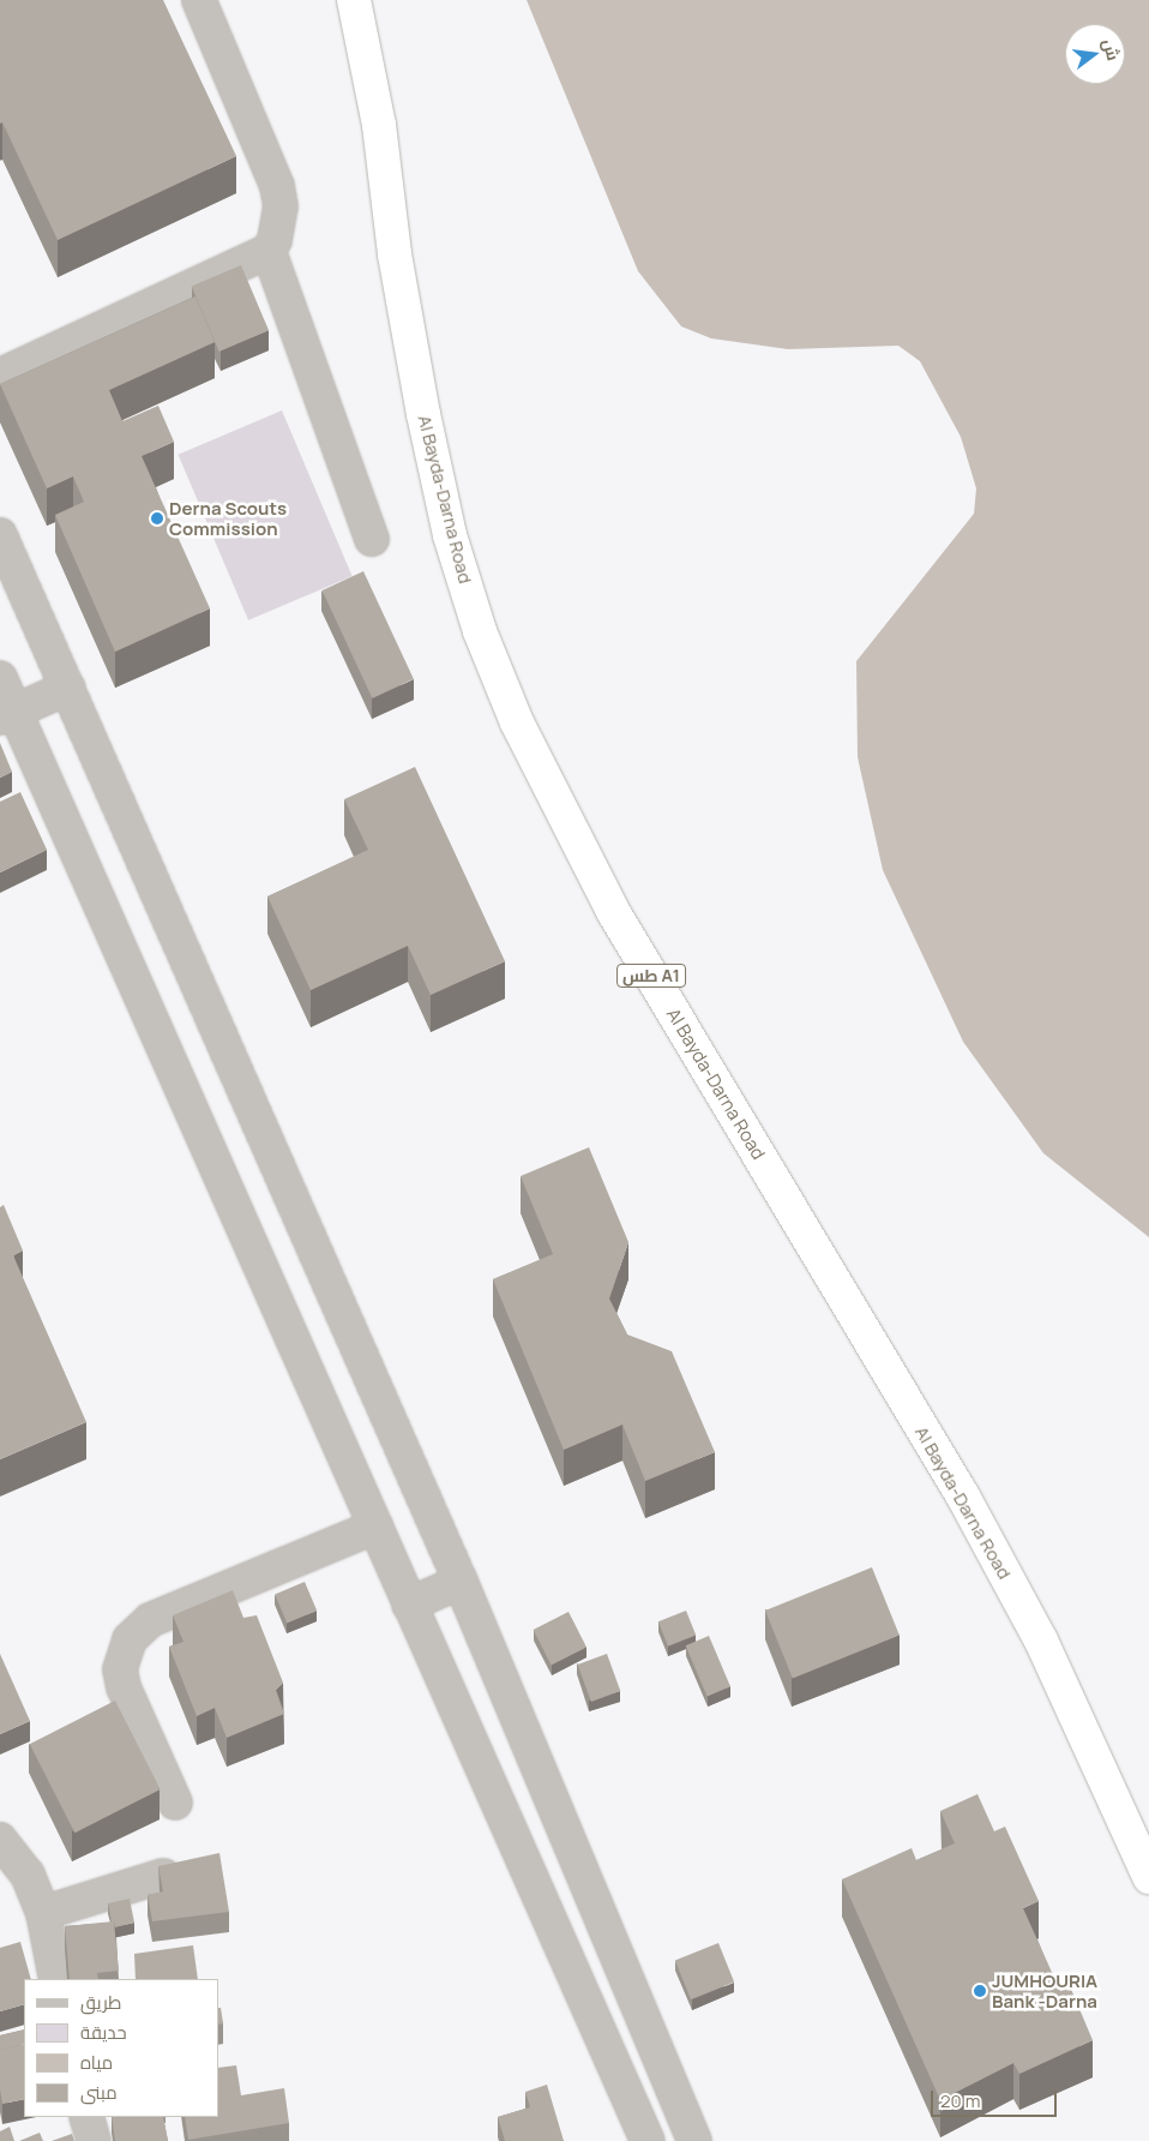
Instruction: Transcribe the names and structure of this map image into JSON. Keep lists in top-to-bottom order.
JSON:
{
  "streets": {
    "highway": ["Al Bayda-Darna Road", "طس A1"]
  },
  "places": ["Derna Scouts Commission", "JUMHOURIA Bank -Darna"],
  "legend": [
    "طريق",
    "حديقة",
    "مياه",
    "مبنى"
  ],
  "scale_bar": "20 m",
  "north": "right"
}
